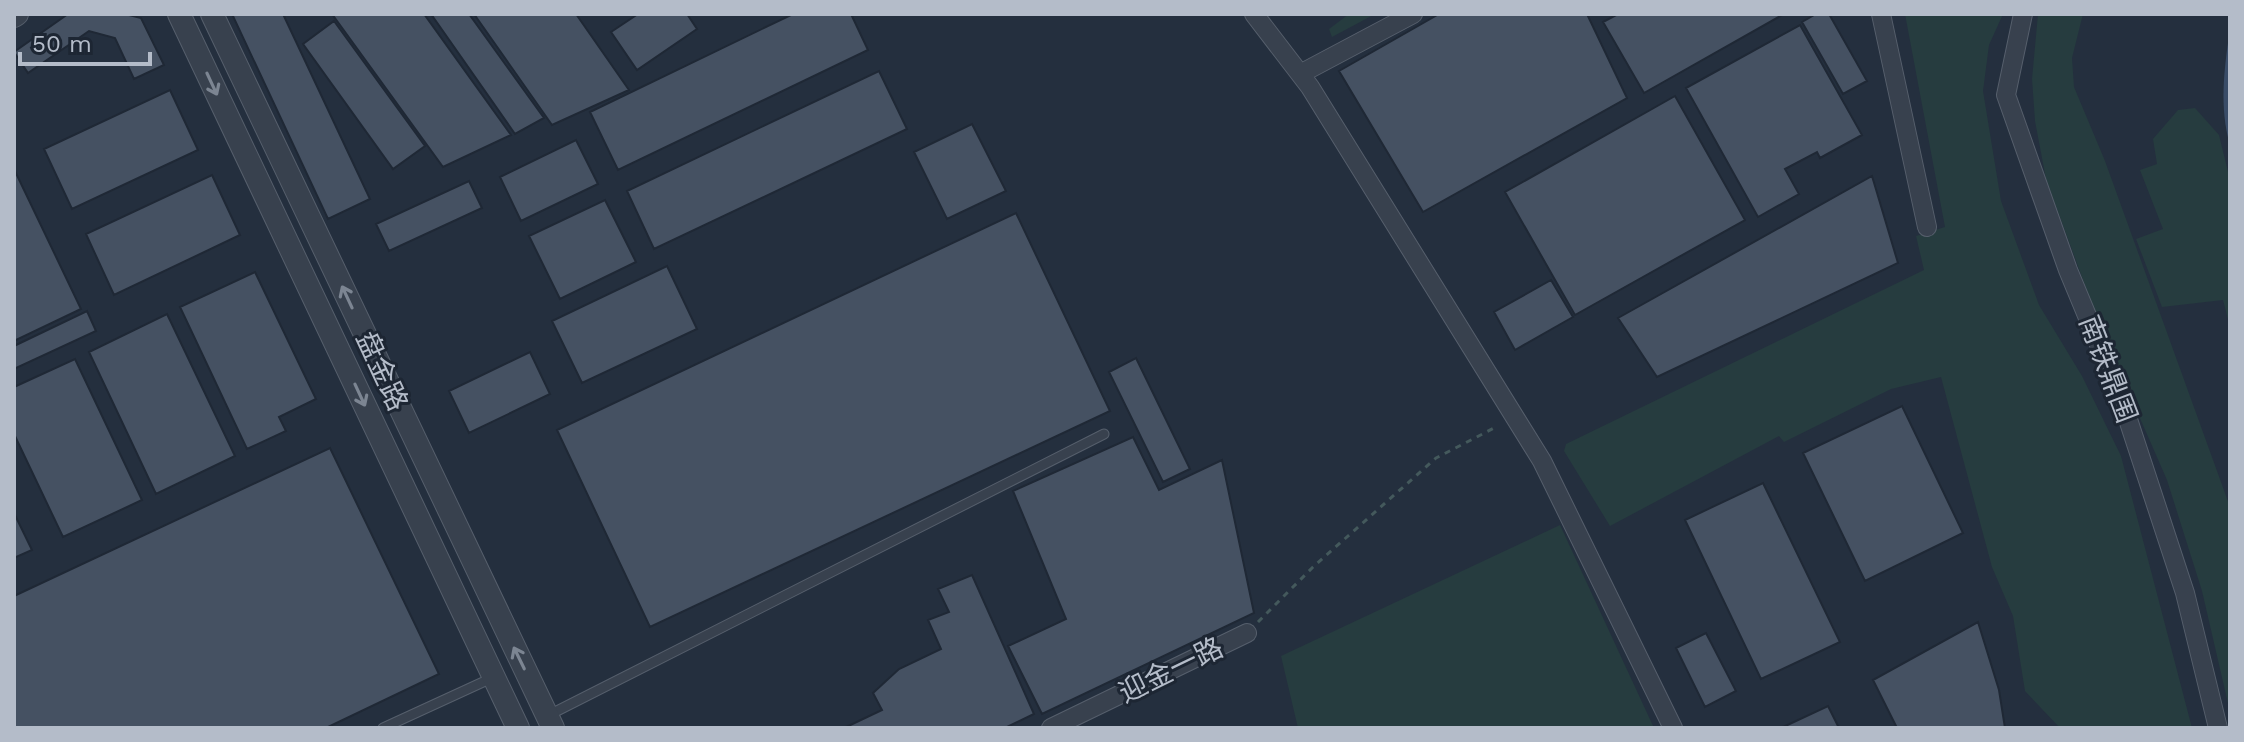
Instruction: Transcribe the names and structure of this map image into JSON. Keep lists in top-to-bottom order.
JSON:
{
  "streets": {
    "street": ["南铁鼎围", "盘金路", "迎金一路"]
  },
  "scale_bar": "50 m"
}
